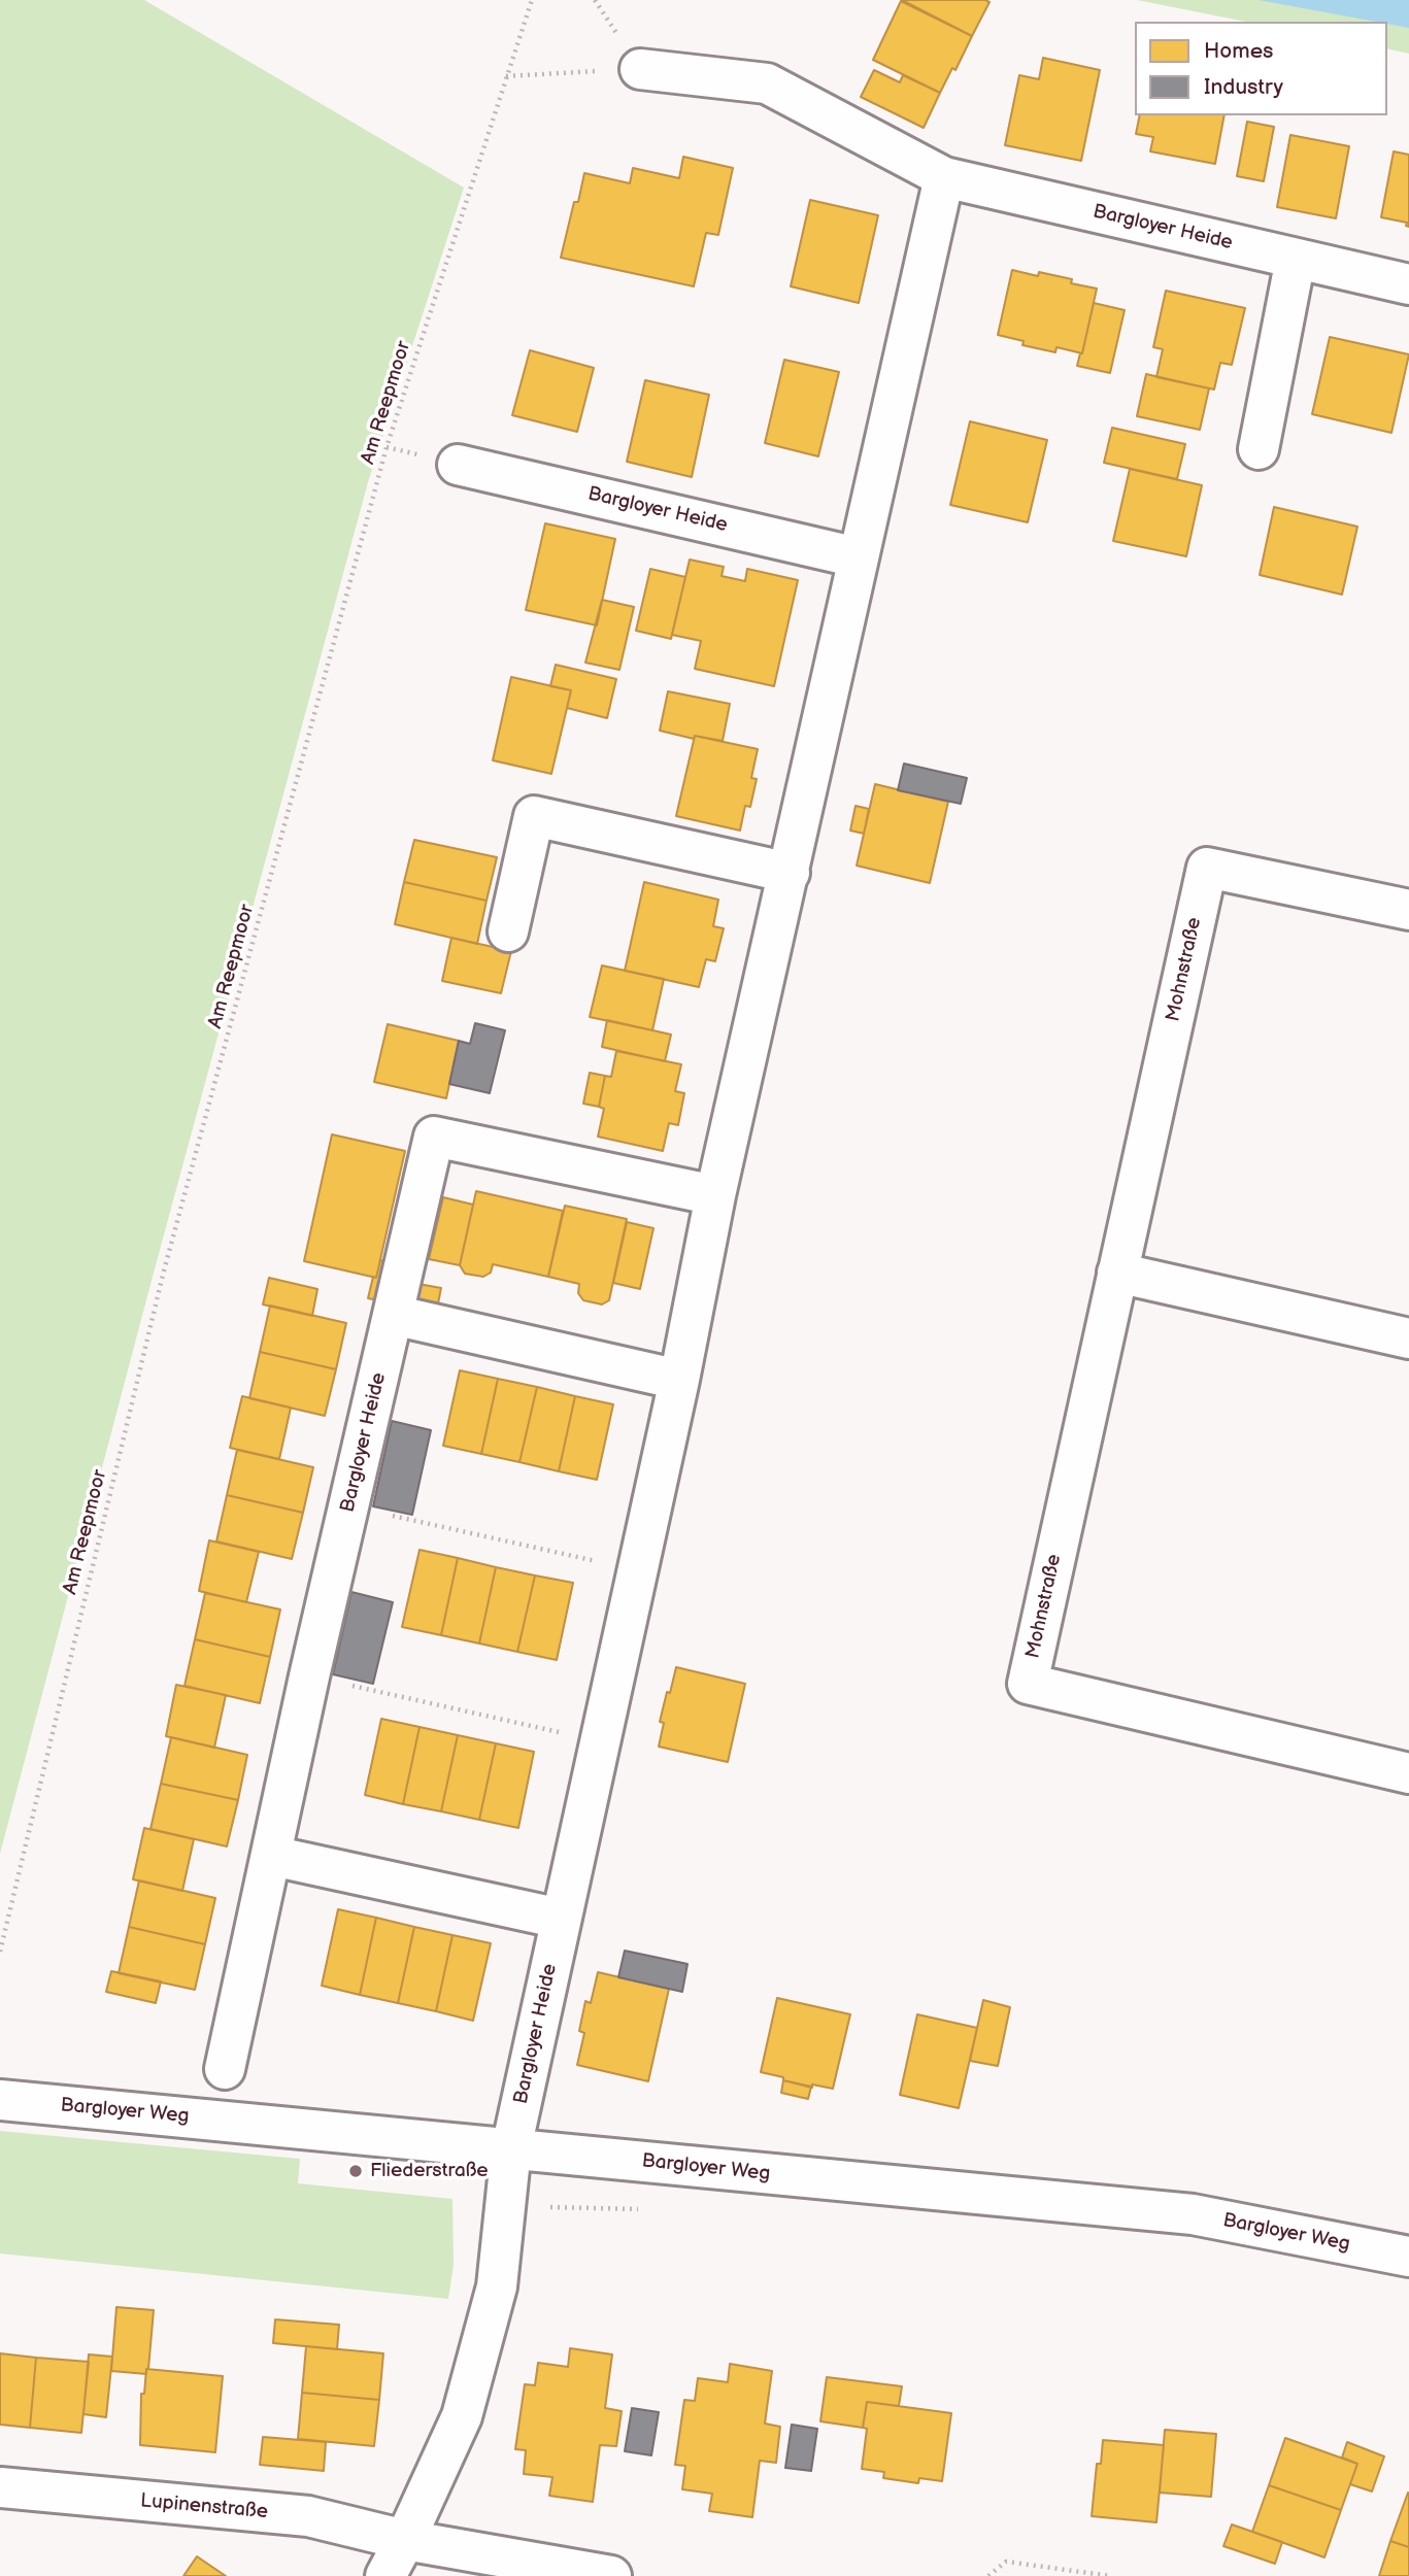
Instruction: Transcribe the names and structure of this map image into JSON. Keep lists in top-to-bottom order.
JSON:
{
  "streets": {
    "street": [
      "Bargloyer Heide",
      "Mohnstraße",
      "Bargloyer Weg",
      "Lupinenstraße"
    ],
    "path": ["Am Reepmoor"]
  },
  "crossings": [
    ["Bargloyer Heide", "Bargloyer Weg"]
  ],
  "places": ["Fliederstraße"],
  "legend": ["Homes", "Industry"]
}
